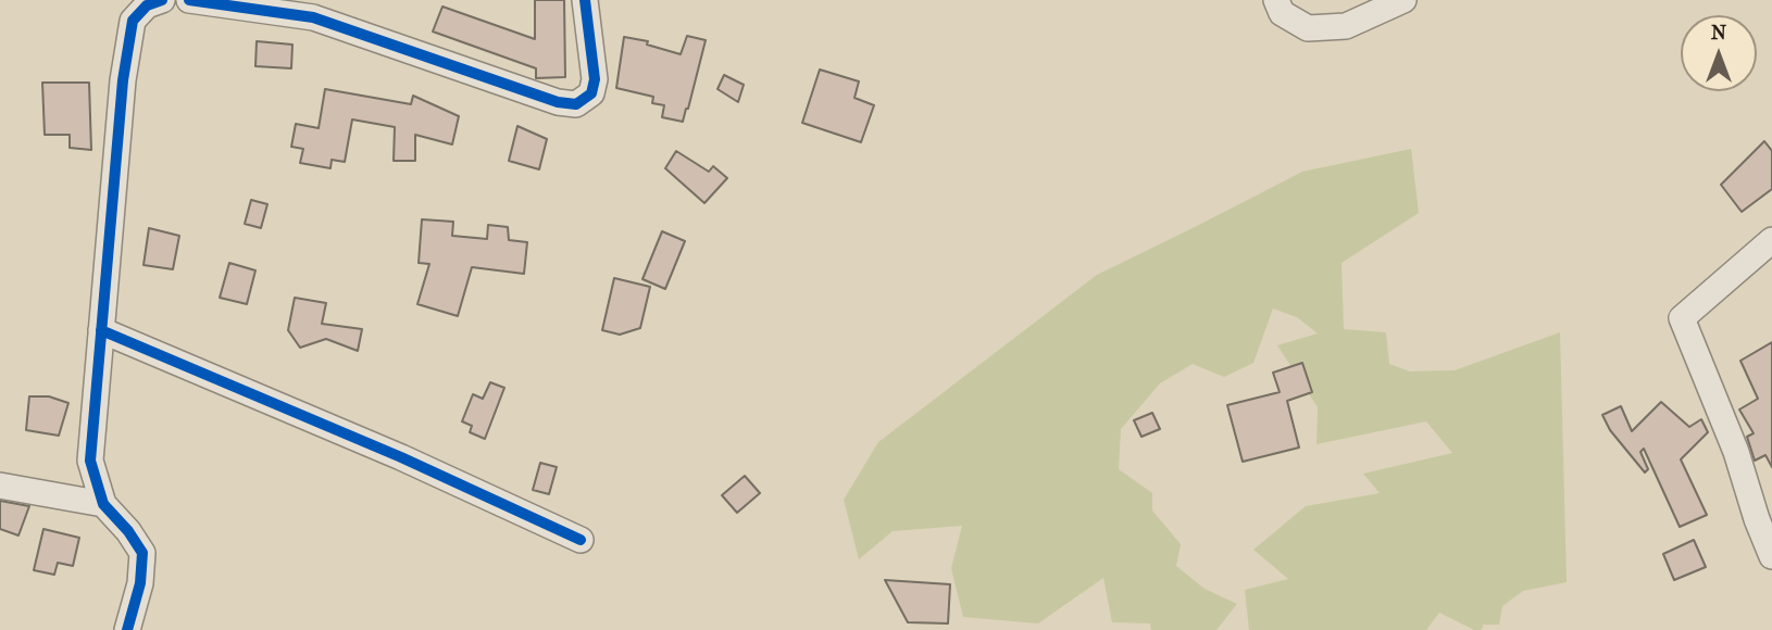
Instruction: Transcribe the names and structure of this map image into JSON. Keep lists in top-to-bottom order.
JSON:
{
  "north": "top"
}
